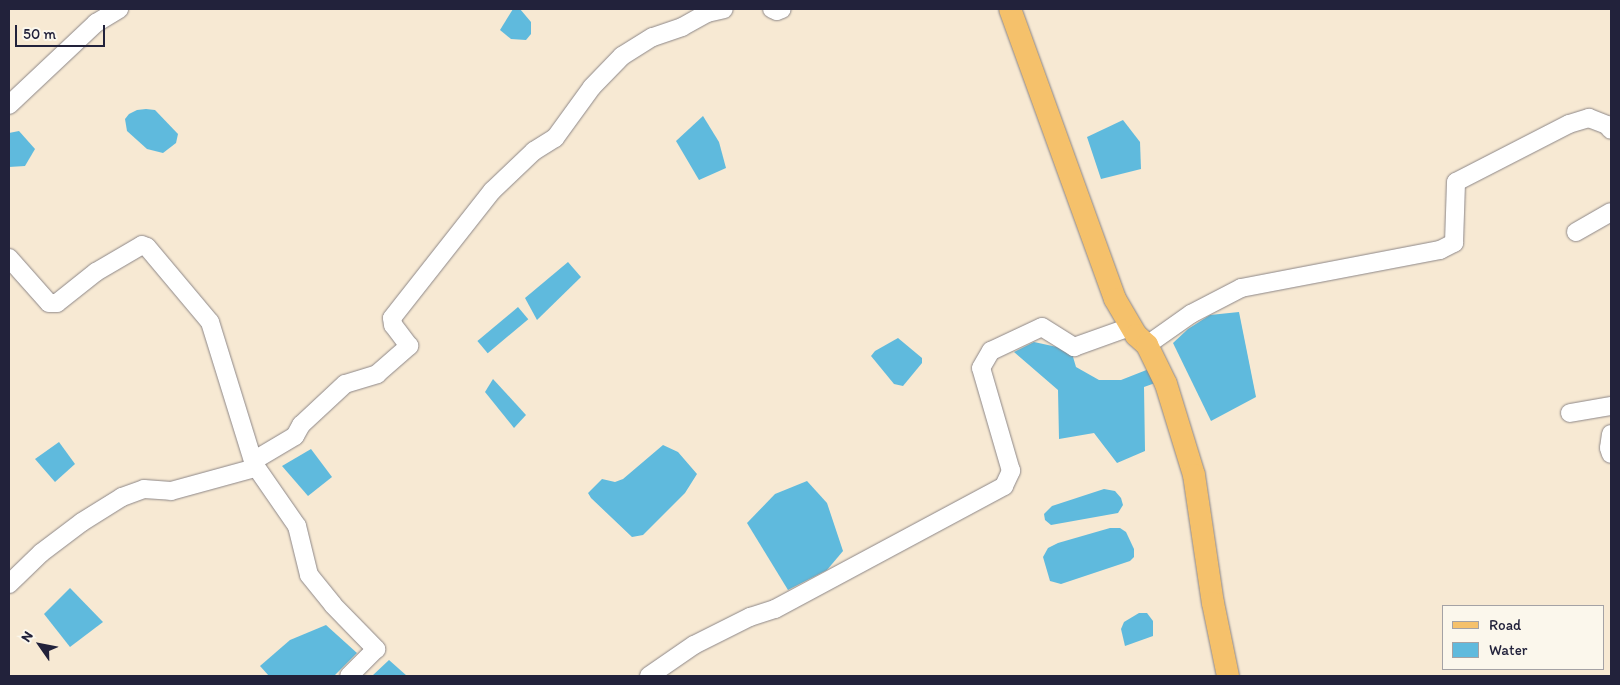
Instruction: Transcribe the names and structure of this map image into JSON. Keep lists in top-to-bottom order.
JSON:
{
  "legend": ["Road", "Water"],
  "scale_bar": "50 m",
  "north": "top left"
}
